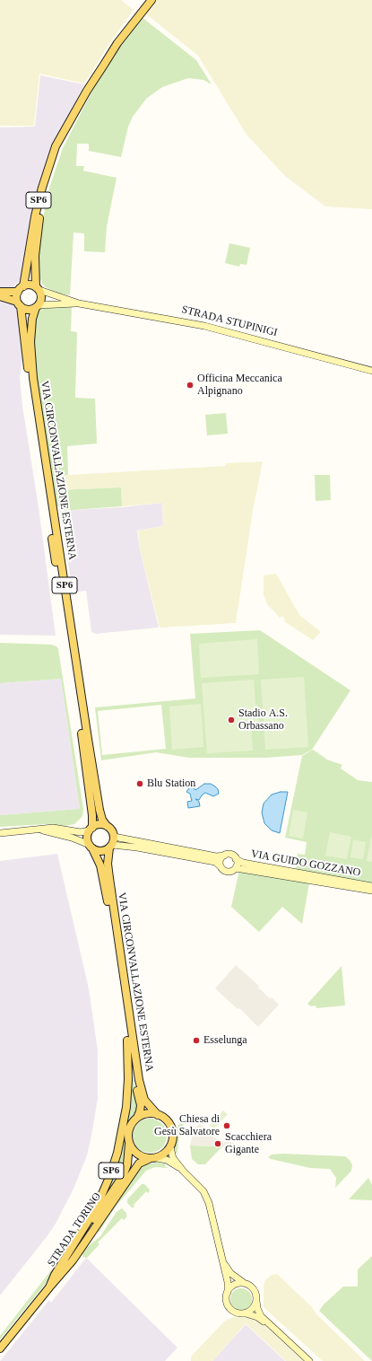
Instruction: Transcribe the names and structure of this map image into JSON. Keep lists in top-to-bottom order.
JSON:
{
  "streets": {
    "main road": ["SP6", "VIA CIRCONVALLAZIONE ESTERNA", "STRADA TORINO"],
    "street": ["STRADA STUPINIGI", "VIA GUIDO GOZZANO"]
  },
  "crossings": [
    ["SP6", "VIA CIRCONVALLAZIONE ESTERNA"],
    ["SP6", "STRADA TORINO"],
    ["STRADA STUPINIGI", "VIA CIRCONVALLAZIONE ESTERNA"],
    ["VIA CIRCONVALLAZIONE ESTERNA", "STRADA TORINO"]
  ],
  "places": [
    "Officina Meccanica Alpignano",
    "Stadio A.S. Orbassano",
    "Blu Station",
    "Esselunga",
    "Chiesa di Gesù Salvatore",
    "Scacchiera Gigante"
  ]
}
